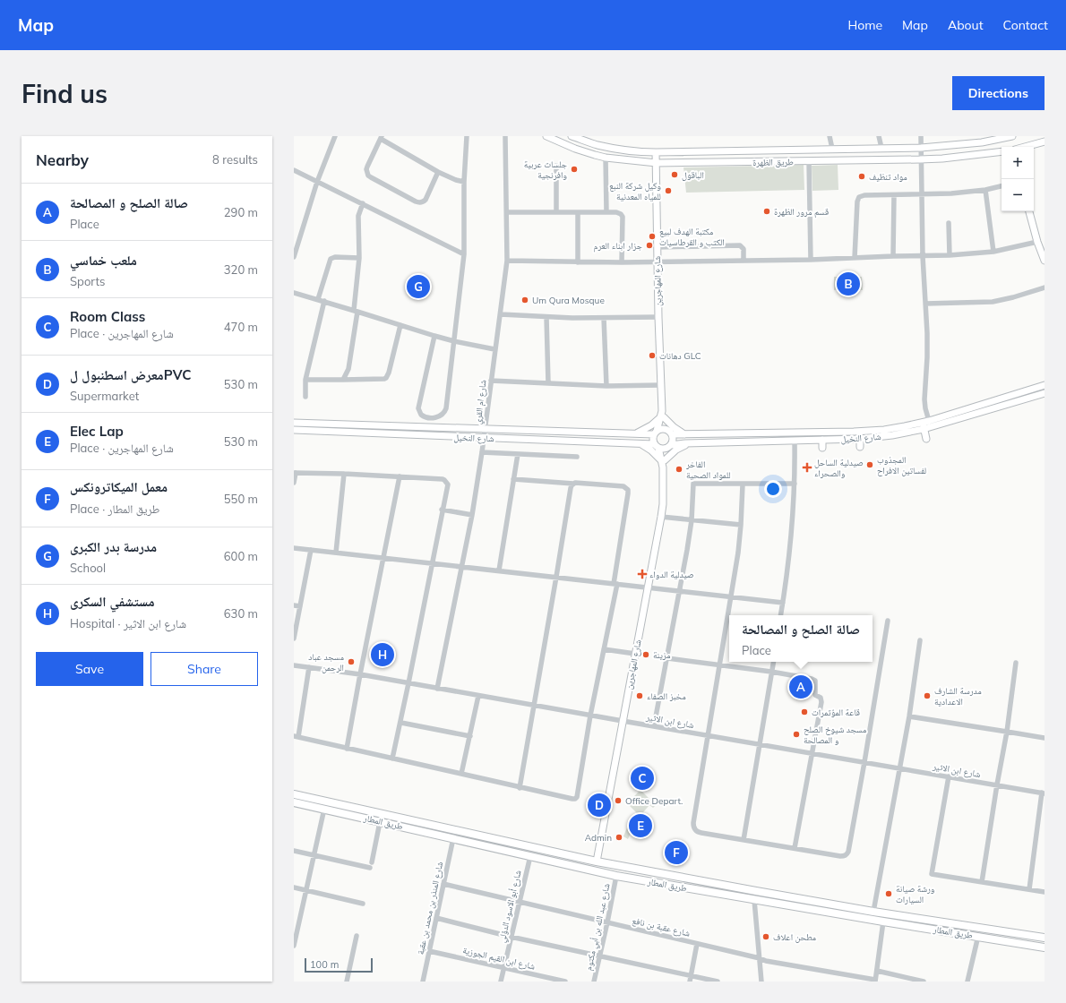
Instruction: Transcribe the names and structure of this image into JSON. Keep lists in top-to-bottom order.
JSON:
{
  "streets": {
    "highway": ["طريق المطار"],
    "main road": ["طريق الظهرة", "شارع المهاجرين", "شارع النخيل"],
    "street": [
      "شارع ام القري",
      "شارع ابن الاثير",
      "شارع أبو الاسود الدؤلي",
      "شارع المنذر بن محمد بن عقبة",
      "شارع عبد الله بن أبي مكتوم",
      "شارع عقبة بن نافع",
      "شارع ابن القيم الجوزية"
    ]
  },
  "crossings": [
    ["طريق الظهرة", "شارع المهاجرين"],
    ["شارع المهاجرين", "شارع النخيل"],
    ["شارع المهاجرين", "شارع ابن الاثير"],
    ["شارع المهاجرين", "طريق المطار"],
    ["شارع ام القري", "شارع النخيل"],
    ["شارع ام القري", "شارع ابن الاثير"],
    ["طريق المطار", "شارع أبو الاسود الدؤلي"],
    ["طريق المطار", "شارع المنذر بن محمد بن عقبة"],
    ["طريق المطار", "شارع عبد الله بن أبي مكتوم"],
    ["شارع أبو الاسود الدؤلي", "شارع عقبة بن نافع"],
    ["شارع أبو الاسود الدؤلي", "شارع ابن القيم الجوزية"],
    ["شارع المنذر بن محمد بن عقبة", "شارع عقبة بن نافع"],
    ["شارع المنذر بن محمد بن عقبة", "شارع ابن القيم الجوزية"],
    ["شارع عبد الله بن أبي مكتوم", "شارع عقبة بن نافع"]
  ],
  "places": {
    "other": [
      "جلسات عربية وافرنجية",
      "الباقول",
      "مواد تنظيف",
      "وكيل شركة النبع للمياه المعدنية",
      "قسم مرور الظهرة",
      "مكتبة الهدف لبيع الكتب و القرطاسيات",
      "جزار ابناء العرم",
      "Um Qura Mosque",
      "دهانات GLC",
      "المجذوب لفساتين الافراح",
      "الفاخر للمواد الصحية",
      "مزينة",
      "مسجد عباد الرحمن",
      "مخبز الصفاء",
      "مدرسة الشارف الاعدادية",
      "قاعة المؤتمرات",
      "مسجد شيوخ الصلح و المصالحة",
      "Office Depart.",
      "Admin",
      "ورشة صيانة السيارات",
      "مطحن اعلاف"
    ],
    "health": ["صيدلية الساحل والصحراء", "صيدلية الدواء"]
  },
  "scale_bar": "100 m",
  "page": {
    "header": "Map",
    "nav": [
      "Home",
      "Map",
      "About",
      "Contact"
    ],
    "buttons": [
      "Directions",
      ["Save", "Share"]
    ],
    "title": "Find us",
    "heading": ["Nearby", "8 results"],
    "map_buttons": ["+", "−"],
    "list": [
      {
        "mark": "A",
        "name": "صالة الصلح و المصالحة",
        "note": "Place",
        "value": "290 m"
      },
      {
        "mark": "B",
        "name": "ملعب خماسي",
        "note": "Sports",
        "value": "320 m"
      },
      {
        "mark": "C",
        "name": "Room Class",
        "note": "Place · شارع المهاجرين",
        "value": "470 m"
      },
      {
        "mark": "D",
        "name": "معرض اسطنبول لPVC",
        "note": "Supermarket",
        "value": "530 m"
      },
      {
        "mark": "E",
        "name": "Elec Lap",
        "note": "Place · شارع المهاجرين",
        "value": "530 m"
      },
      {
        "mark": "F",
        "name": "معمل الميكاترونكس",
        "note": "Place · طريق المطار",
        "value": "550 m"
      },
      {
        "mark": "G",
        "name": "مدرسة بدر الكبرى",
        "note": "School",
        "value": "600 m"
      },
      {
        "mark": "H",
        "name": "مستشفي السكرى",
        "note": "Hospital · شارع ابن الاثير",
        "value": "630 m"
      }
    ],
    "pins": [
      "B",
      "G",
      "H",
      "A",
      "C",
      "D",
      "E",
      "F"
    ],
    "popup": ["صالة الصلح و المصالحة", "Place"],
    "scale": "100 m"
  }
}
